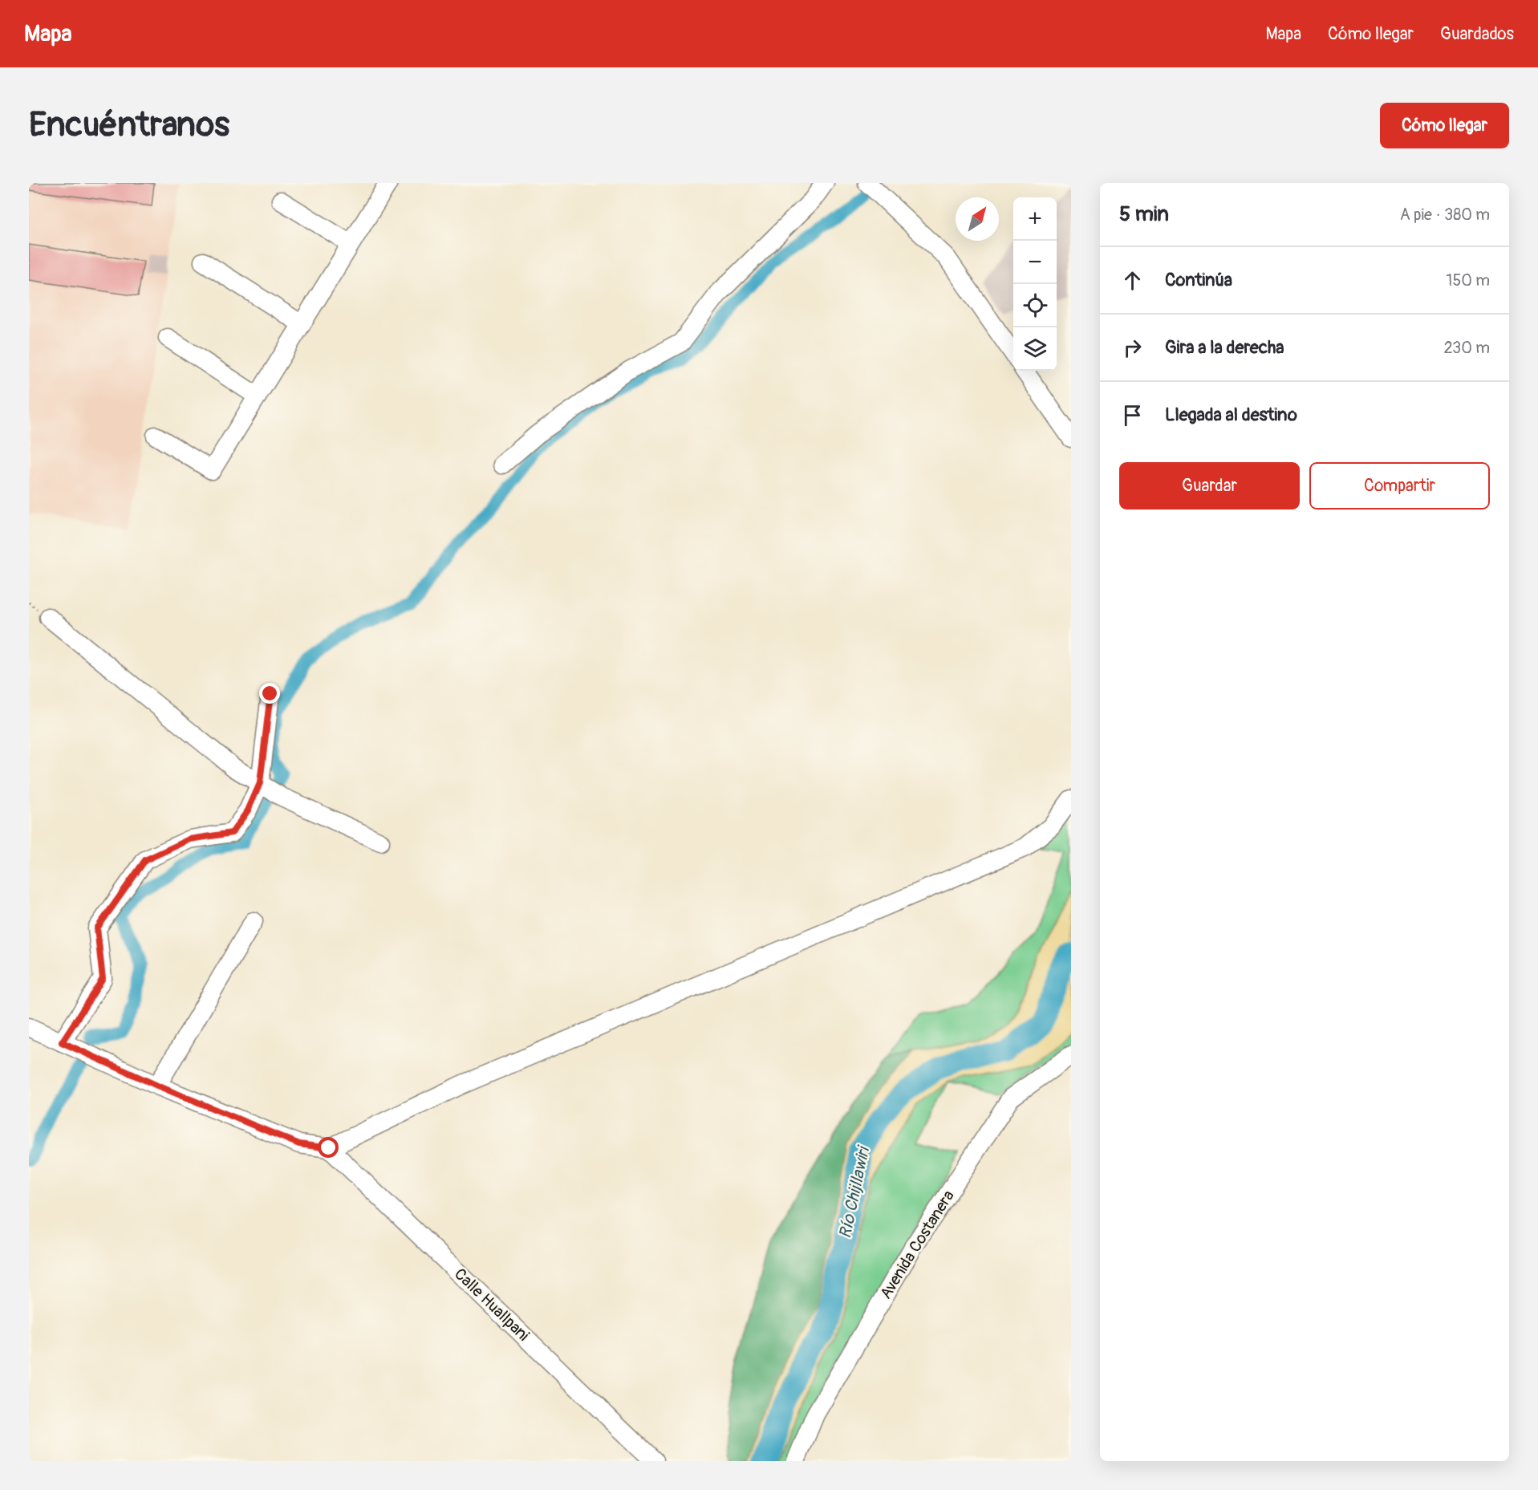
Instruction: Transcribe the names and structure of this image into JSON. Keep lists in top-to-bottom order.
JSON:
{
  "streets": {
    "street": ["Avenida Costanera", "Calle Huallpani"]
  },
  "water": ["Río Chijllawiri"],
  "north": "top right",
  "page": {
    "header": "Mapa",
    "nav": ["Mapa", "Cómo llegar", "Guardados"],
    "buttons": [
      "Cómo llegar",
      ["Guardar", "Compartir"]
    ],
    "title": "Encuéntranos",
    "heading": ["5 min", "A pie · 380 m"],
    "map_buttons": ["+", "−"],
    "list": [
      ["Continúa", "150 m"],
      ["Gira a la derecha", "230 m"],
      "Llegada al destino"
    ]
  }
}
